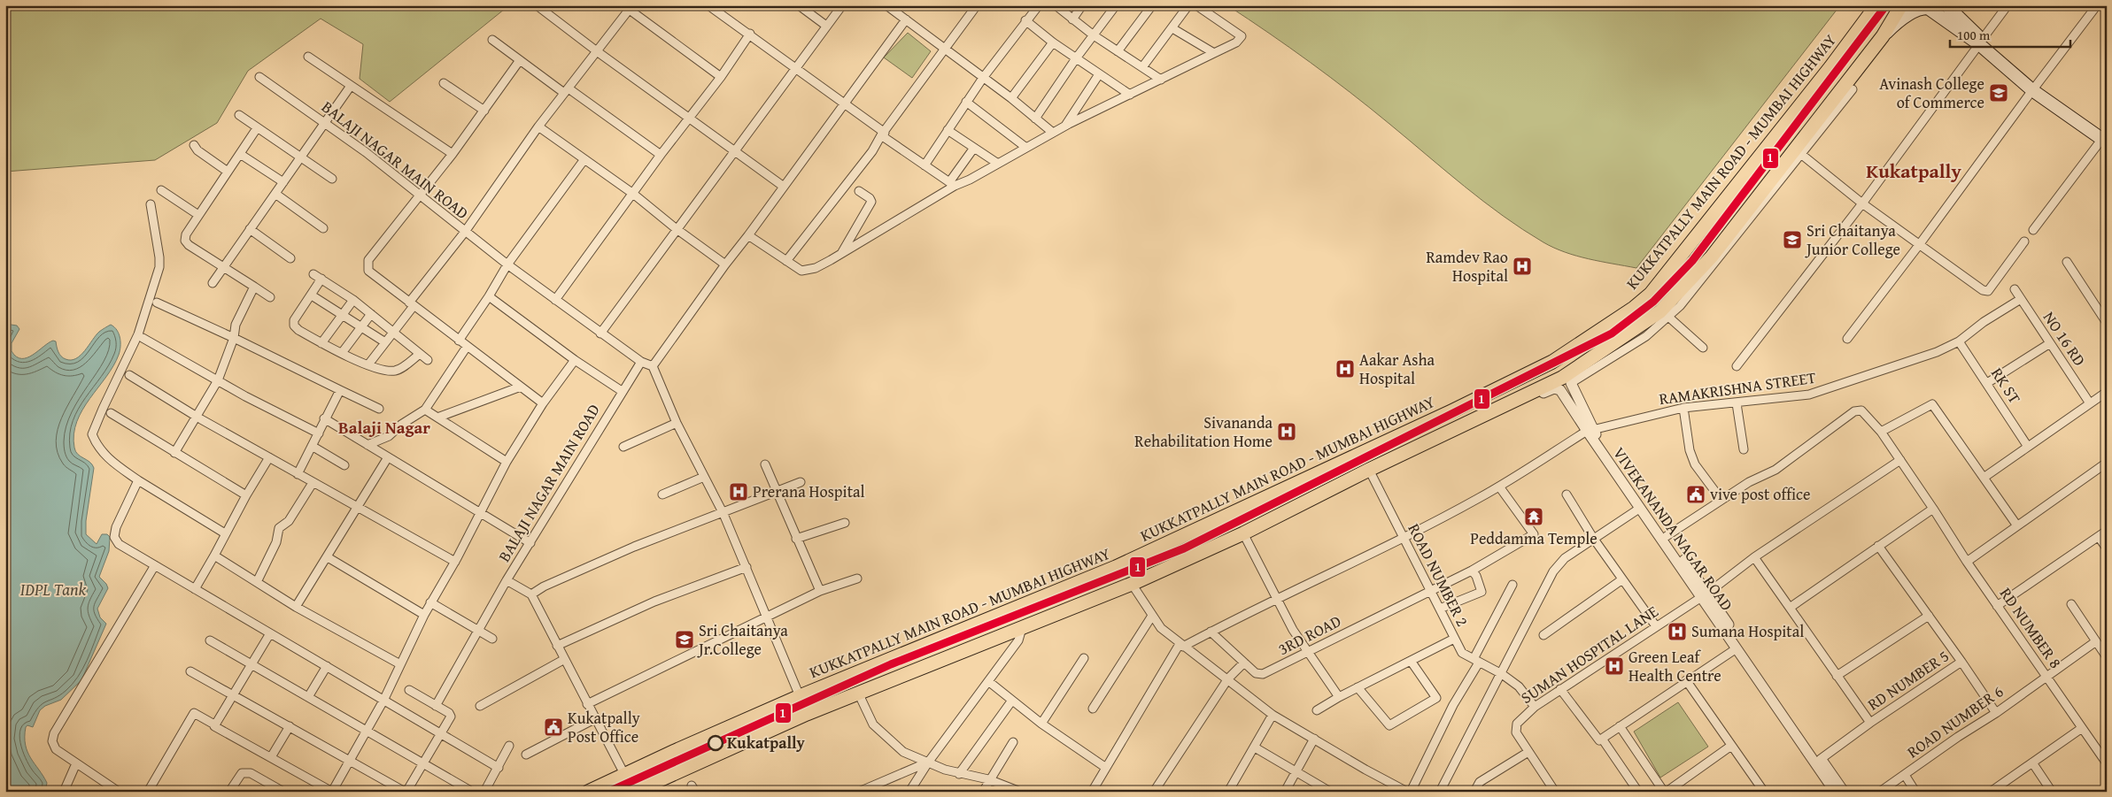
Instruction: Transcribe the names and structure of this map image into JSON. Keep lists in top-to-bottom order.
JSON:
{
  "streets": {
    "highway": ["KUKKATPALLY MAIN ROAD - MUMBAI HIGHWAY"],
    "street": [
      "BALAJI NAGAR MAIN ROAD",
      "NO 16 RD",
      "RK ST",
      "RAMAKRISHNA STREET",
      "VIVEKANANDA NAGAR ROAD",
      "ROAD NUMBER 2",
      "RD NUMBER 8",
      "3RD ROAD",
      "SUMAN HOSPITAL LANE",
      "RD NUMBER 5",
      "ROAD NUMBER 6"
    ]
  },
  "crossings": [
    ["NO 16 RD", "RAMAKRISHNA STREET"],
    ["RK ST", "RAMAKRISHNA STREET"],
    ["RAMAKRISHNA STREET", "VIVEKANANDA NAGAR ROAD"],
    ["RAMAKRISHNA STREET", "ROAD NUMBER 2"],
    ["RAMAKRISHNA STREET", "3RD ROAD"],
    ["VIVEKANANDA NAGAR ROAD", "SUMAN HOSPITAL LANE"],
    ["VIVEKANANDA NAGAR ROAD", "RD NUMBER 5"],
    ["ROAD NUMBER 2", "3RD ROAD"],
    ["ROAD NUMBER 2", "SUMAN HOSPITAL LANE"],
    ["RD NUMBER 8", "SUMAN HOSPITAL LANE"],
    ["RD NUMBER 8", "ROAD NUMBER 6"]
  ],
  "districts": ["Kukatpally", "Balaji Nagar"],
  "water": ["IDPL Tank"],
  "places": {
    "school or university": ["Avinash College of Commerce", "Sri Chaitanya Junior College", "Sri Chaitanya Jr.College"],
    "hospital": [
      "Ramdev Rao Hospital",
      "Aakar Asha Hospital",
      "Sivananda Rehabilitation Home",
      "Prerana Hospital",
      "Sumana Hospital",
      "Green Leaf Health Centre"
    ],
    "public building": ["vive post office", "Kukatpally Post Office"],
    "temple": ["Peddamma Temple"],
    "other": ["Kukatpally"]
  },
  "lines": ["transit line 1"],
  "scale_bar": "100 m"
}
